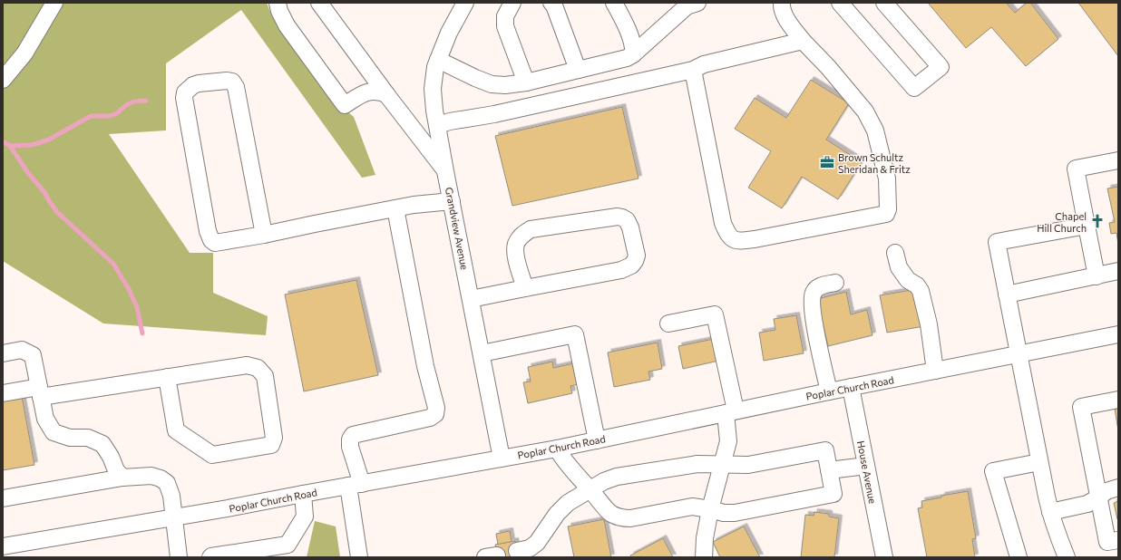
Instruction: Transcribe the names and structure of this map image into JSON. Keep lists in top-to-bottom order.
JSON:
{
  "streets": {
    "street": ["Grandview Avenue", "Poplar Church Road", "House Avenue"]
  },
  "crossings": [
    ["Grandview Avenue", "Poplar Church Road"],
    ["Poplar Church Road", "House Avenue"]
  ],
  "places": {
    "office": ["Brown Schultz Sheridan & Fritz"],
    "church": ["Chapel Hill Church"]
  }
}
